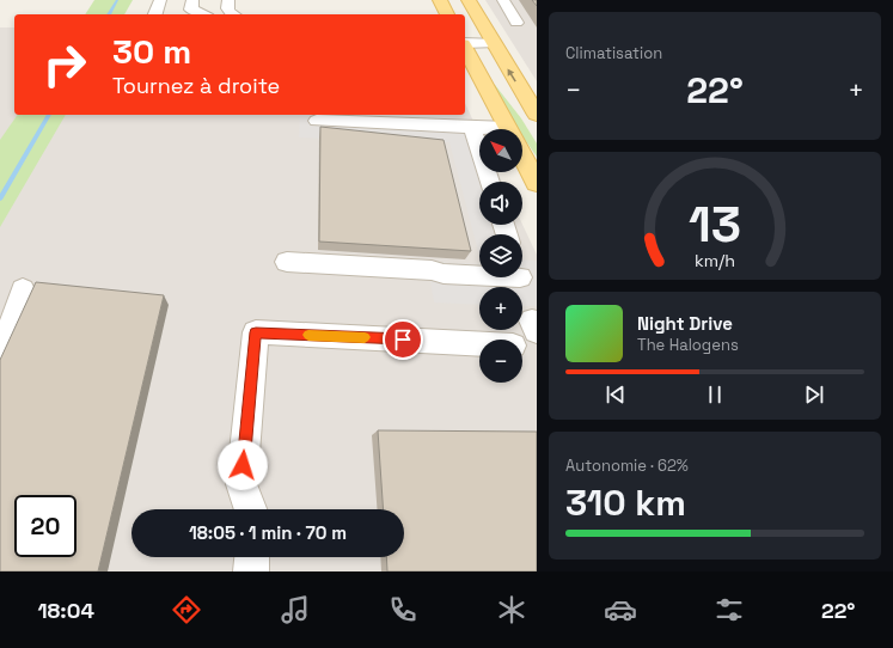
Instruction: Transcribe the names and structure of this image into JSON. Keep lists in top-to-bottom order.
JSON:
{
  "north": "top left",
  "page": {
    "tile": [
      "Climatisation",
      ["Autonomie · 62%", "310 km"]
    ],
    "turn": ["30 m", "Tournez à droite"],
    "heat": ["−", "22°", "+"],
    "map_buttons": ["+", "−"],
    "song": ["Night Drive", "The Halogens"],
    "limit": "20",
    "trip": "18:05 · 1 min · 70 m",
    "tabs": ["18:04", "22°"],
    "gauge": ["13", "km/h"]
  }
}
